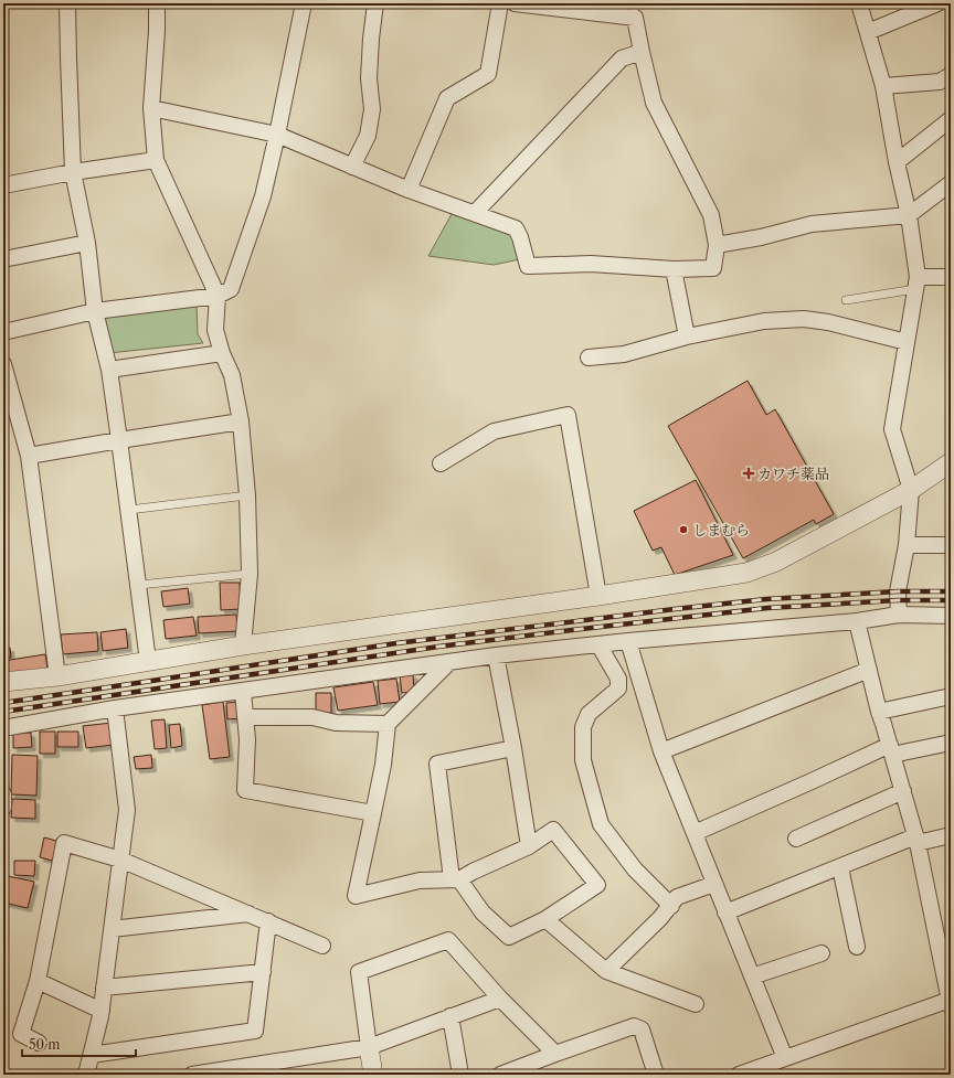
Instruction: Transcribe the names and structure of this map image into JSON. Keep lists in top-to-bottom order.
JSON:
{
  "places": {
    "health": ["カワチ薬品"],
    "other": ["しまむら"]
  },
  "scale_bar": "50 m"
}
